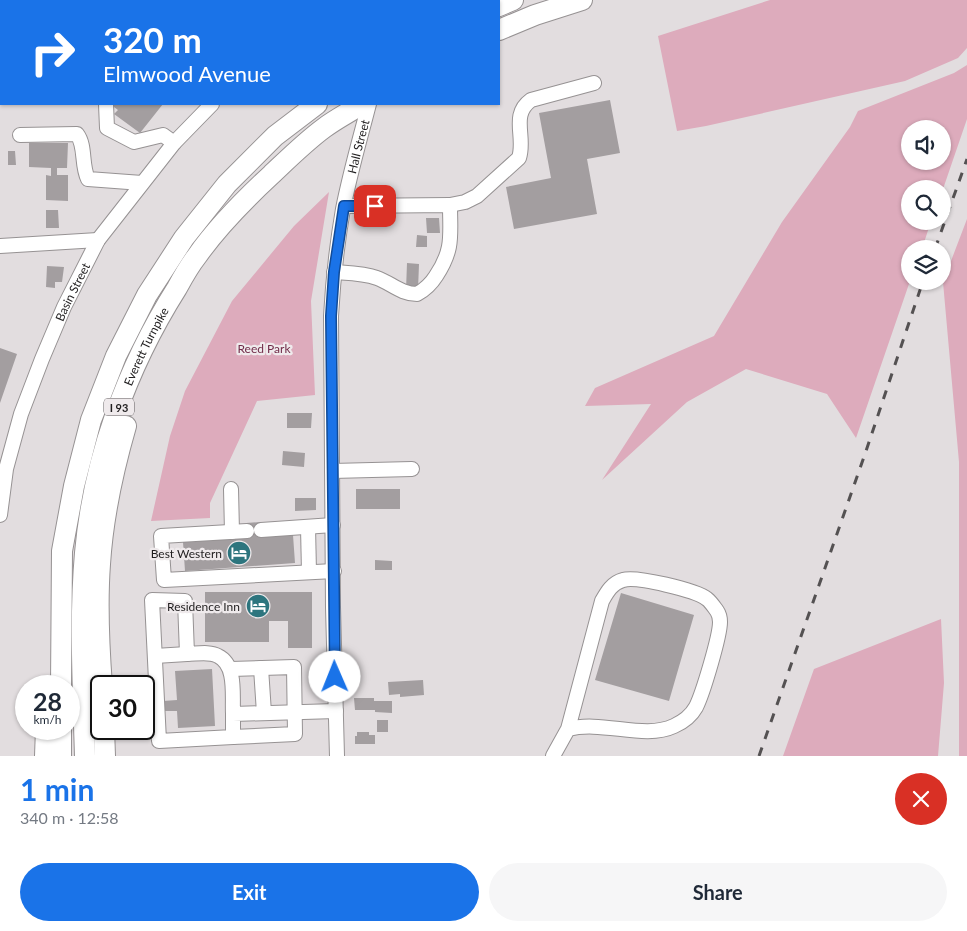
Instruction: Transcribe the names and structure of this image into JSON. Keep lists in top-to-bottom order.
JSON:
{
  "streets": {
    "highway": ["Everett Turnpike", "I 93"],
    "street": ["Hall Street", "Basin Street"]
  },
  "parks": ["Reed Park"],
  "places": {
    "hotel": ["Best Western", "Residence Inn"]
  },
  "page": {
    "turn": ["320 m", "Elmwood Avenue"],
    "speed": "28 km/h",
    "limit": "30",
    "heading": ["1 min", "340 m · 12:58"],
    "buttons": ["Exit", "Share"]
  }
}
